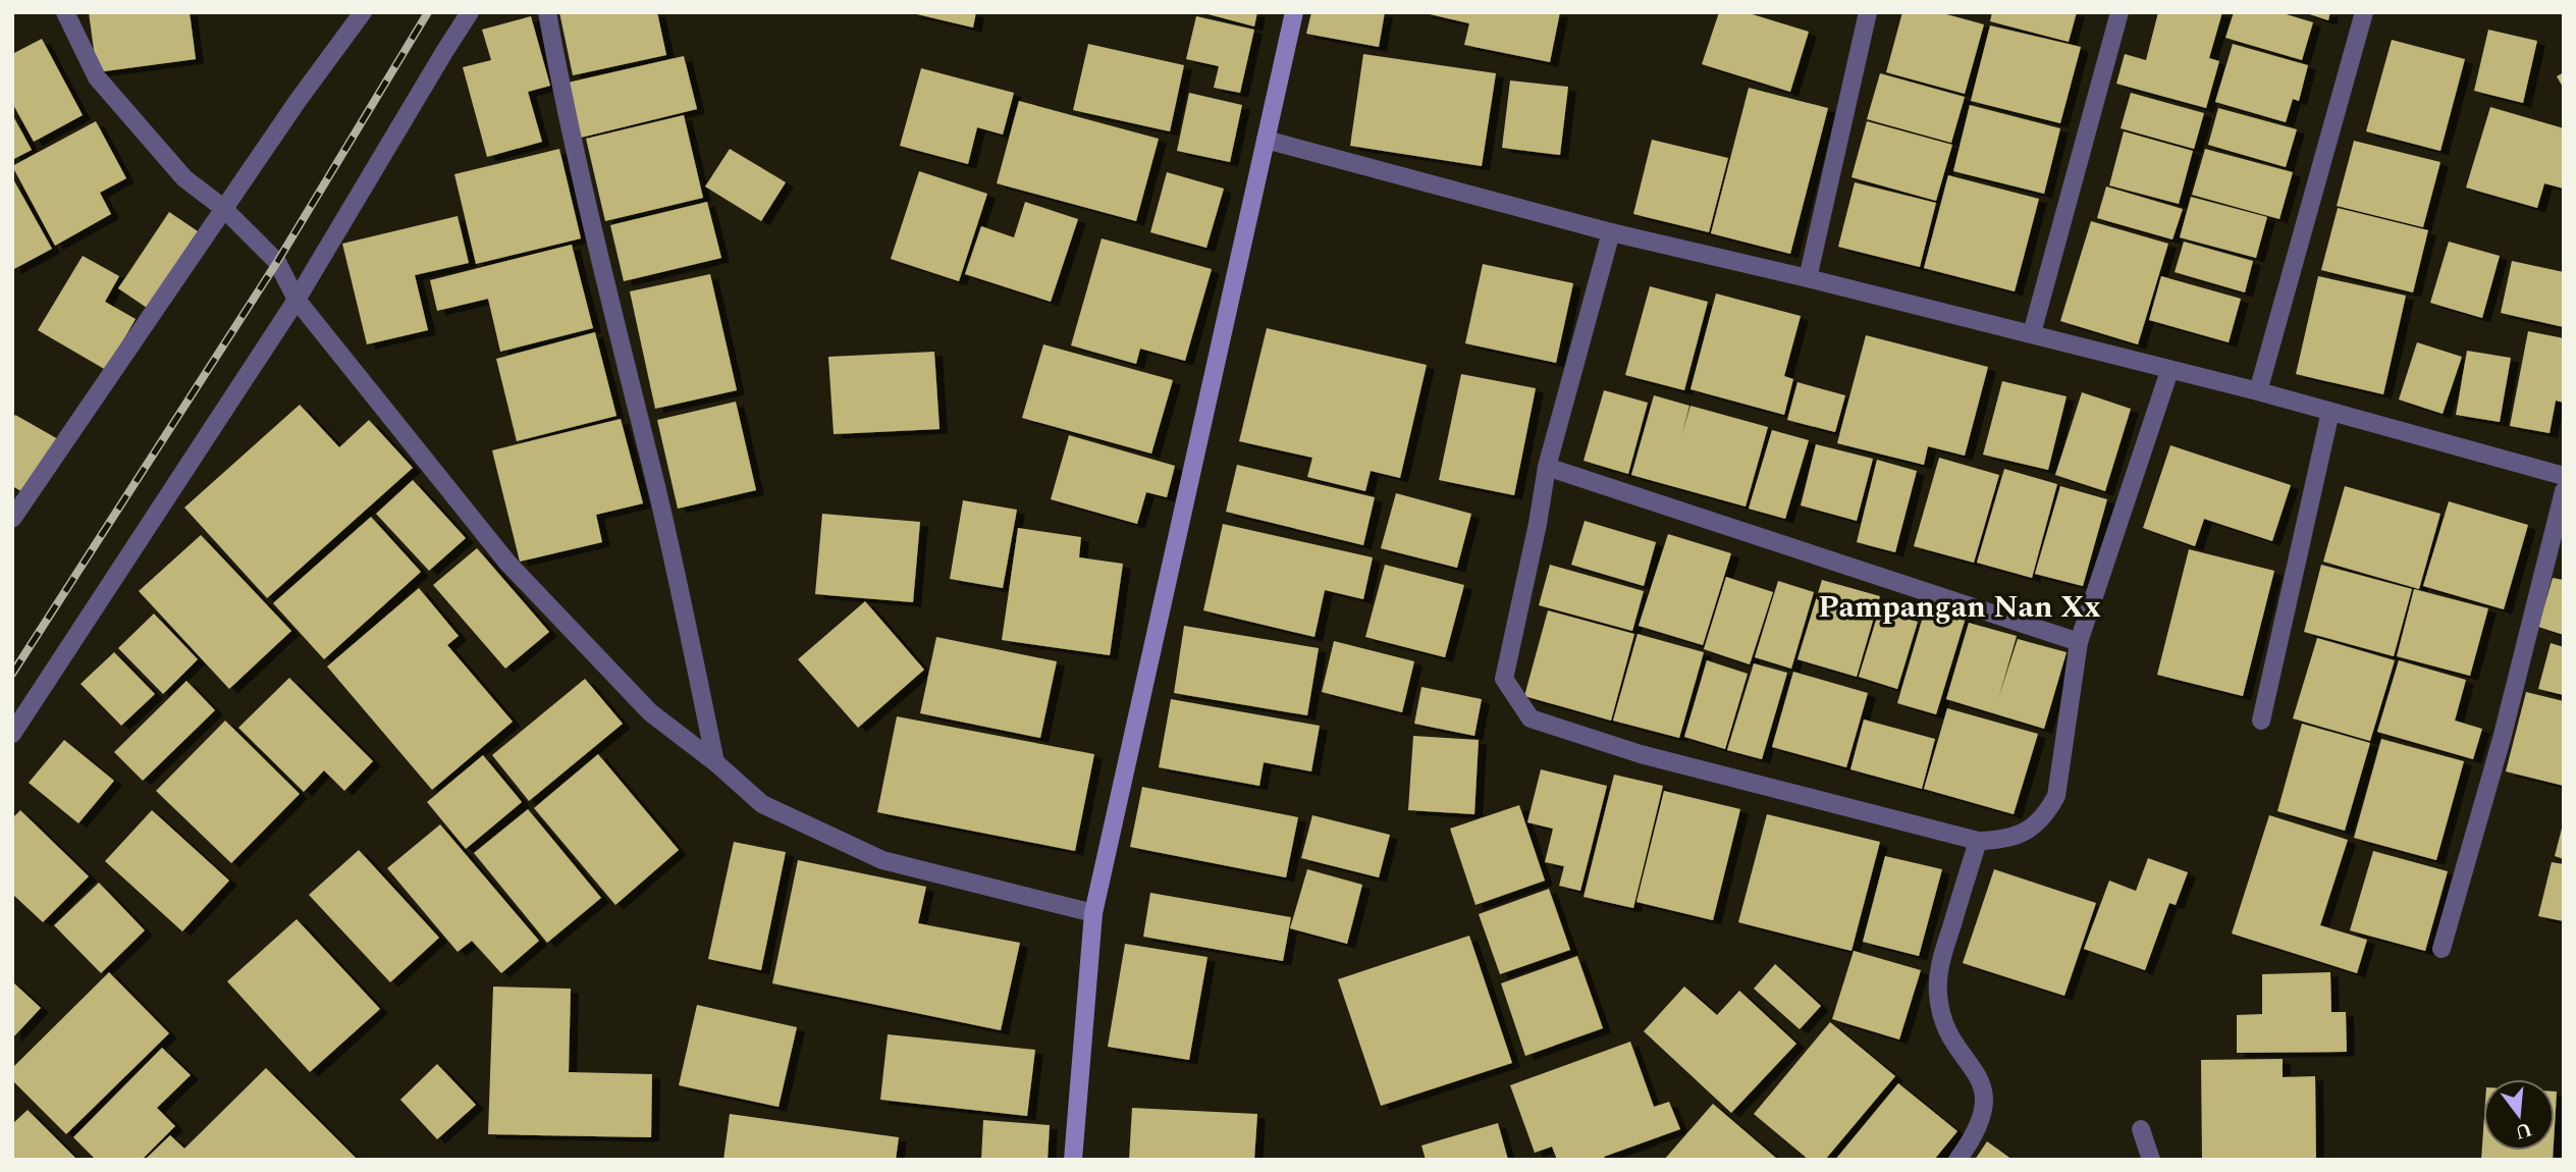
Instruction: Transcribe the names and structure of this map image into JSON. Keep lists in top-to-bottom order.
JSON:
{
  "districts": ["Pampangan Nan Xx"],
  "north": "bottom"
}
